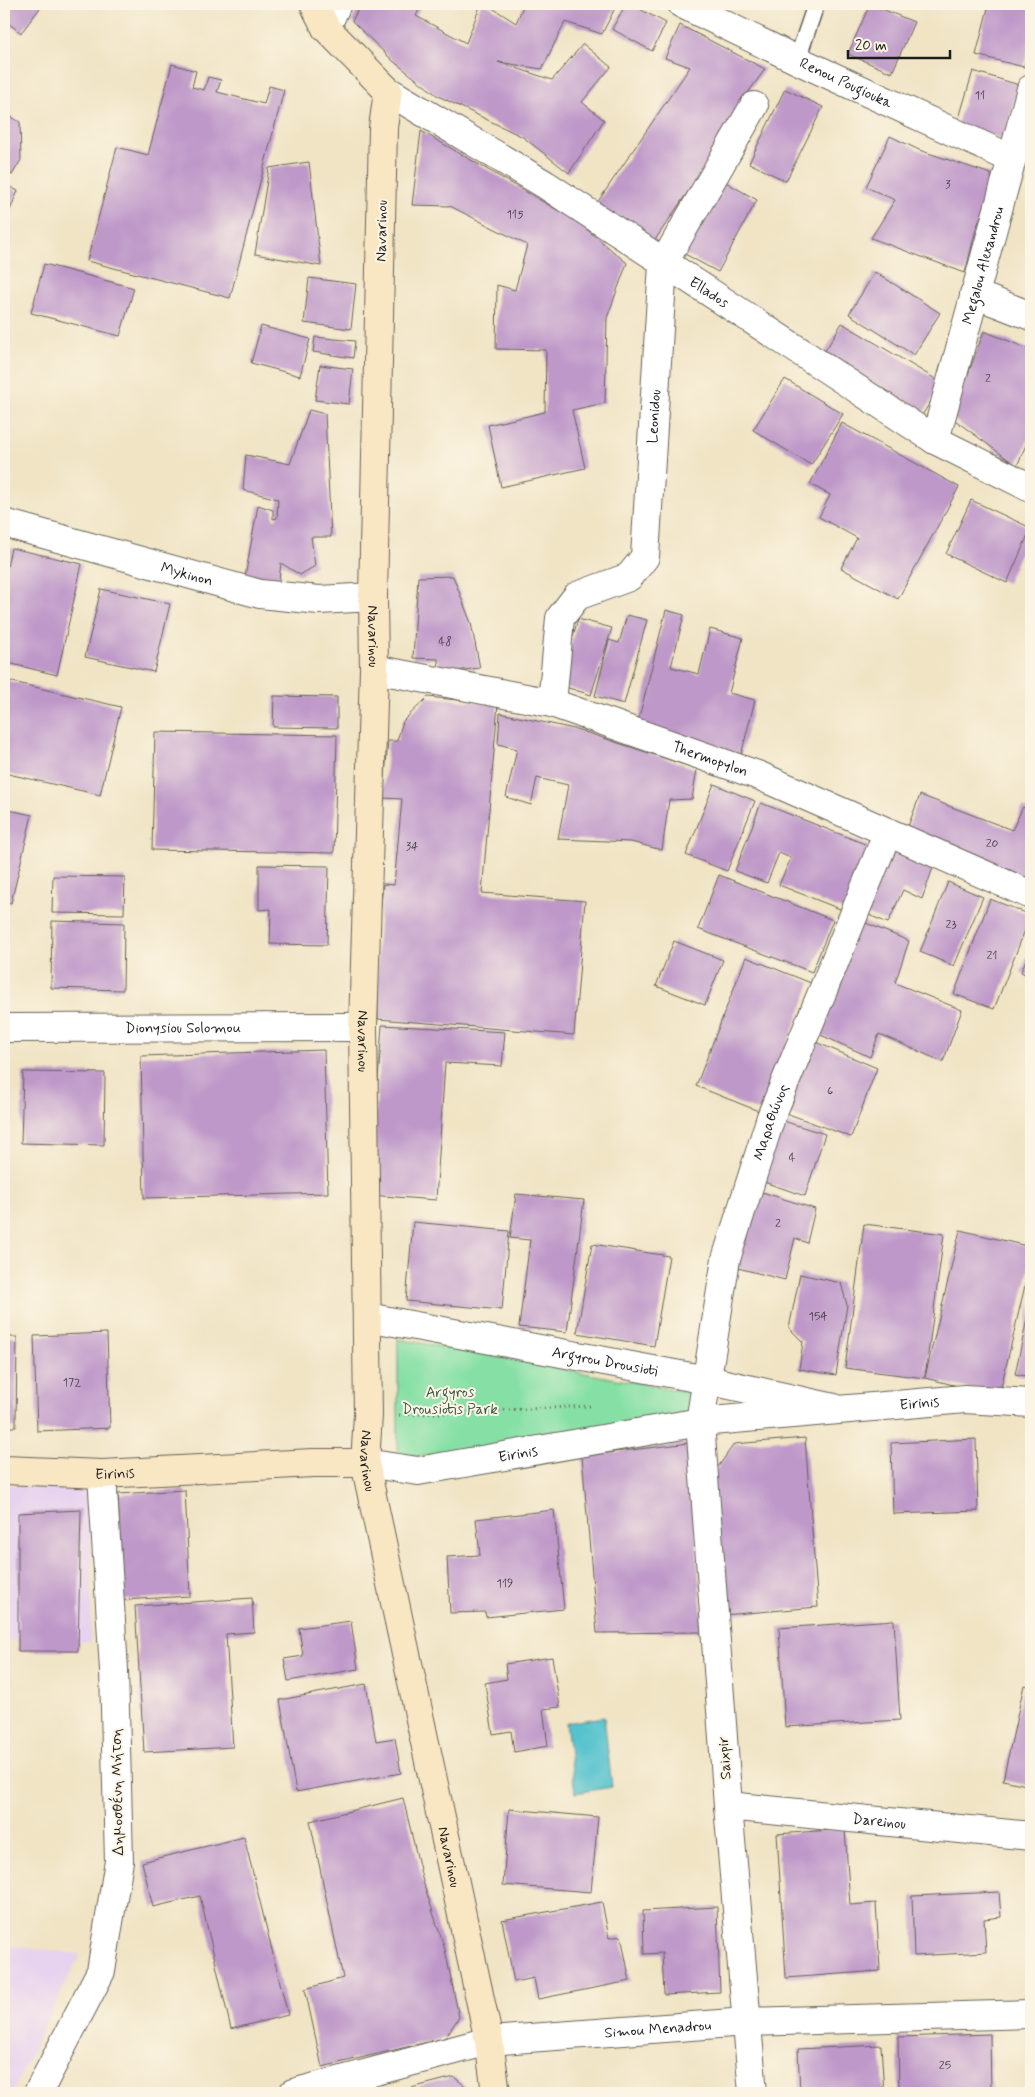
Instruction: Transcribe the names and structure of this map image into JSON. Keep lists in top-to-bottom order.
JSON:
{
  "streets": {
    "main road": ["Navarinou", "Eirinis"],
    "street": [
      "Renou Pougiouka",
      "Megalou Alexandrou",
      "Ellados",
      "Leonidou",
      "Mykinon",
      "Thermopylon",
      "Dionysiou Solomou",
      "Μαραθώνος",
      "Argyrou Drousioti",
      "Saixpir",
      "Δημοσθένη Μήτση",
      "Dareinou",
      "Simou Menadrou"
    ]
  },
  "crossings": [
    ["Renou Pougiouka", "Megalou Alexandrou"],
    ["Navarinou", "Ellados"],
    ["Navarinou", "Mykinon"],
    ["Navarinou", "Thermopylon"],
    ["Navarinou", "Dionysiou Solomou"],
    ["Navarinou", "Argyrou Drousioti"],
    ["Navarinou", "Eirinis"],
    ["Navarinou", "Simou Menadrou"],
    ["Megalou Alexandrou", "Ellados"],
    ["Ellados", "Leonidou"],
    ["Leonidou", "Thermopylon"],
    ["Thermopylon", "Μαραθώνος"],
    ["Μαραθώνος", "Argyrou Drousioti"],
    ["Μαραθώνος", "Eirinis"],
    ["Μαραθώνος", "Saixpir"],
    ["Argyrou Drousioti", "Eirinis"],
    ["Eirinis", "Saixpir"],
    ["Eirinis", "Δημοσθένη Μήτση"],
    ["Saixpir", "Dareinou"],
    ["Saixpir", "Simou Menadrou"]
  ],
  "parks": ["Argyros Drousiotis Park"],
  "house_numbers": [
    "11",
    "3",
    "115",
    "2",
    "48",
    "20",
    "34",
    "23",
    "21",
    "6",
    "4",
    "2",
    "154",
    "172",
    "119",
    "25"
  ],
  "scale_bar": "20 m"
}
